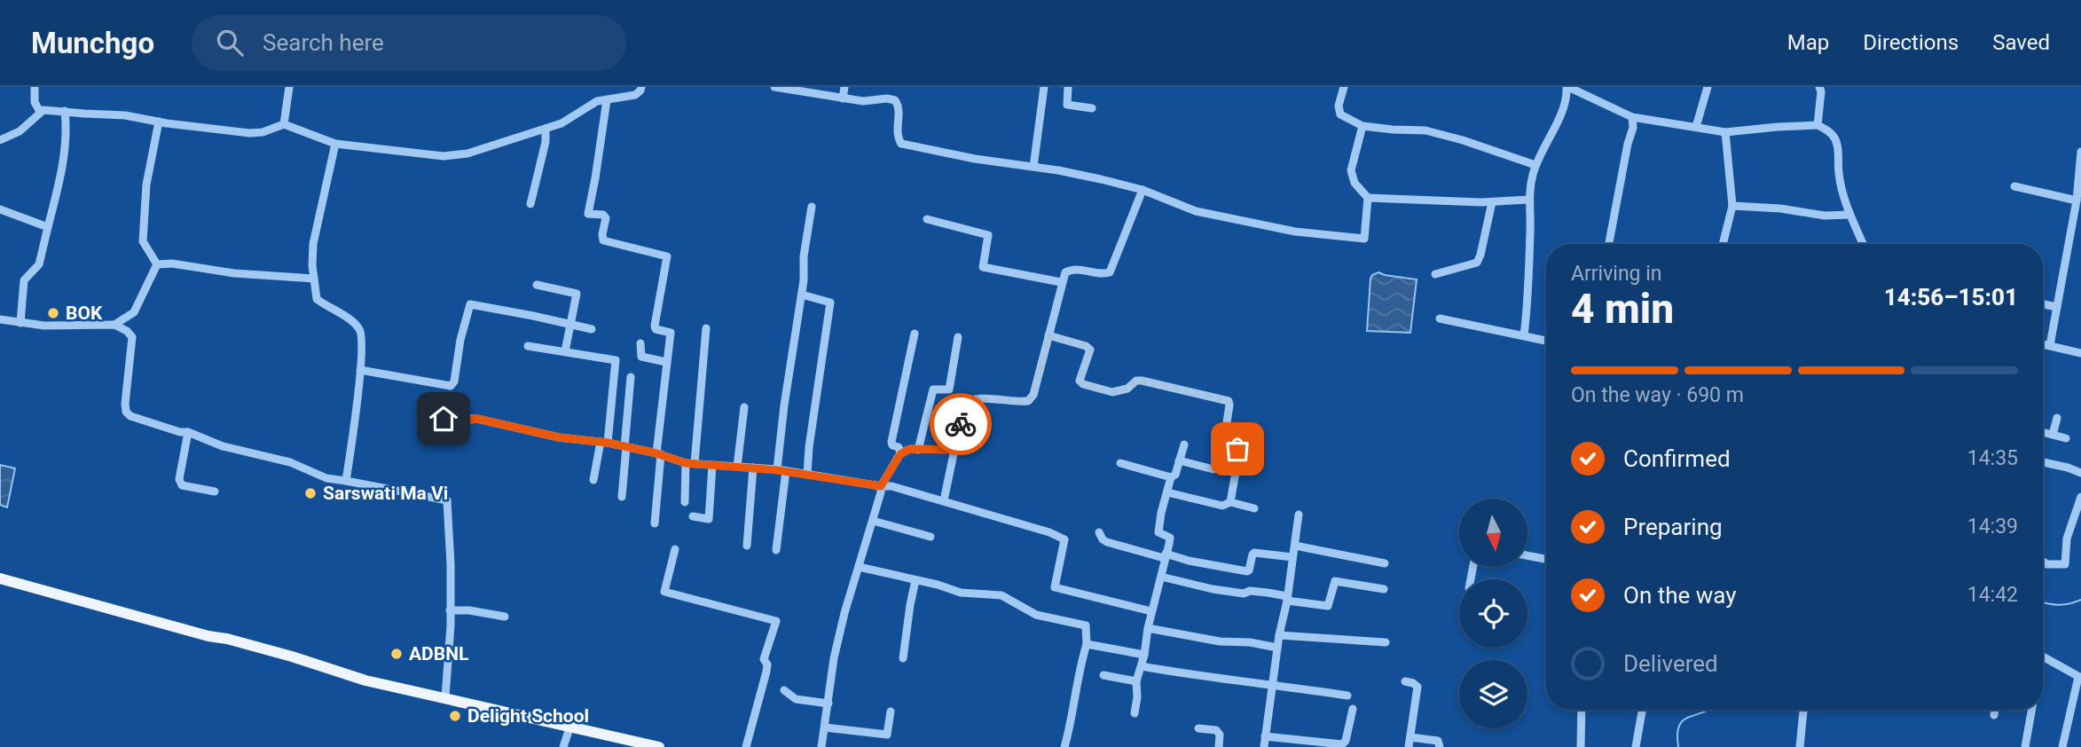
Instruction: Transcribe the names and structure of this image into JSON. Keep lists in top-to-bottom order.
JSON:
{
  "places": [
    "BOK",
    "Sarswati Ma Vi",
    "ADBNL",
    "Delight School"
  ],
  "north": "bottom",
  "page": {
    "header": "Munchgo",
    "search": "Search here",
    "nav": ["Map", "Directions", "Saved"],
    "heading": ["4 min", "Arriving in", "14:56–15:01"],
    "bar": "On the way · 690 m",
    "list": [
      ["Confirmed", "14:35"],
      ["Preparing", "14:39"],
      ["On the way", "14:42"],
      "Delivered"
    ]
  }
}
